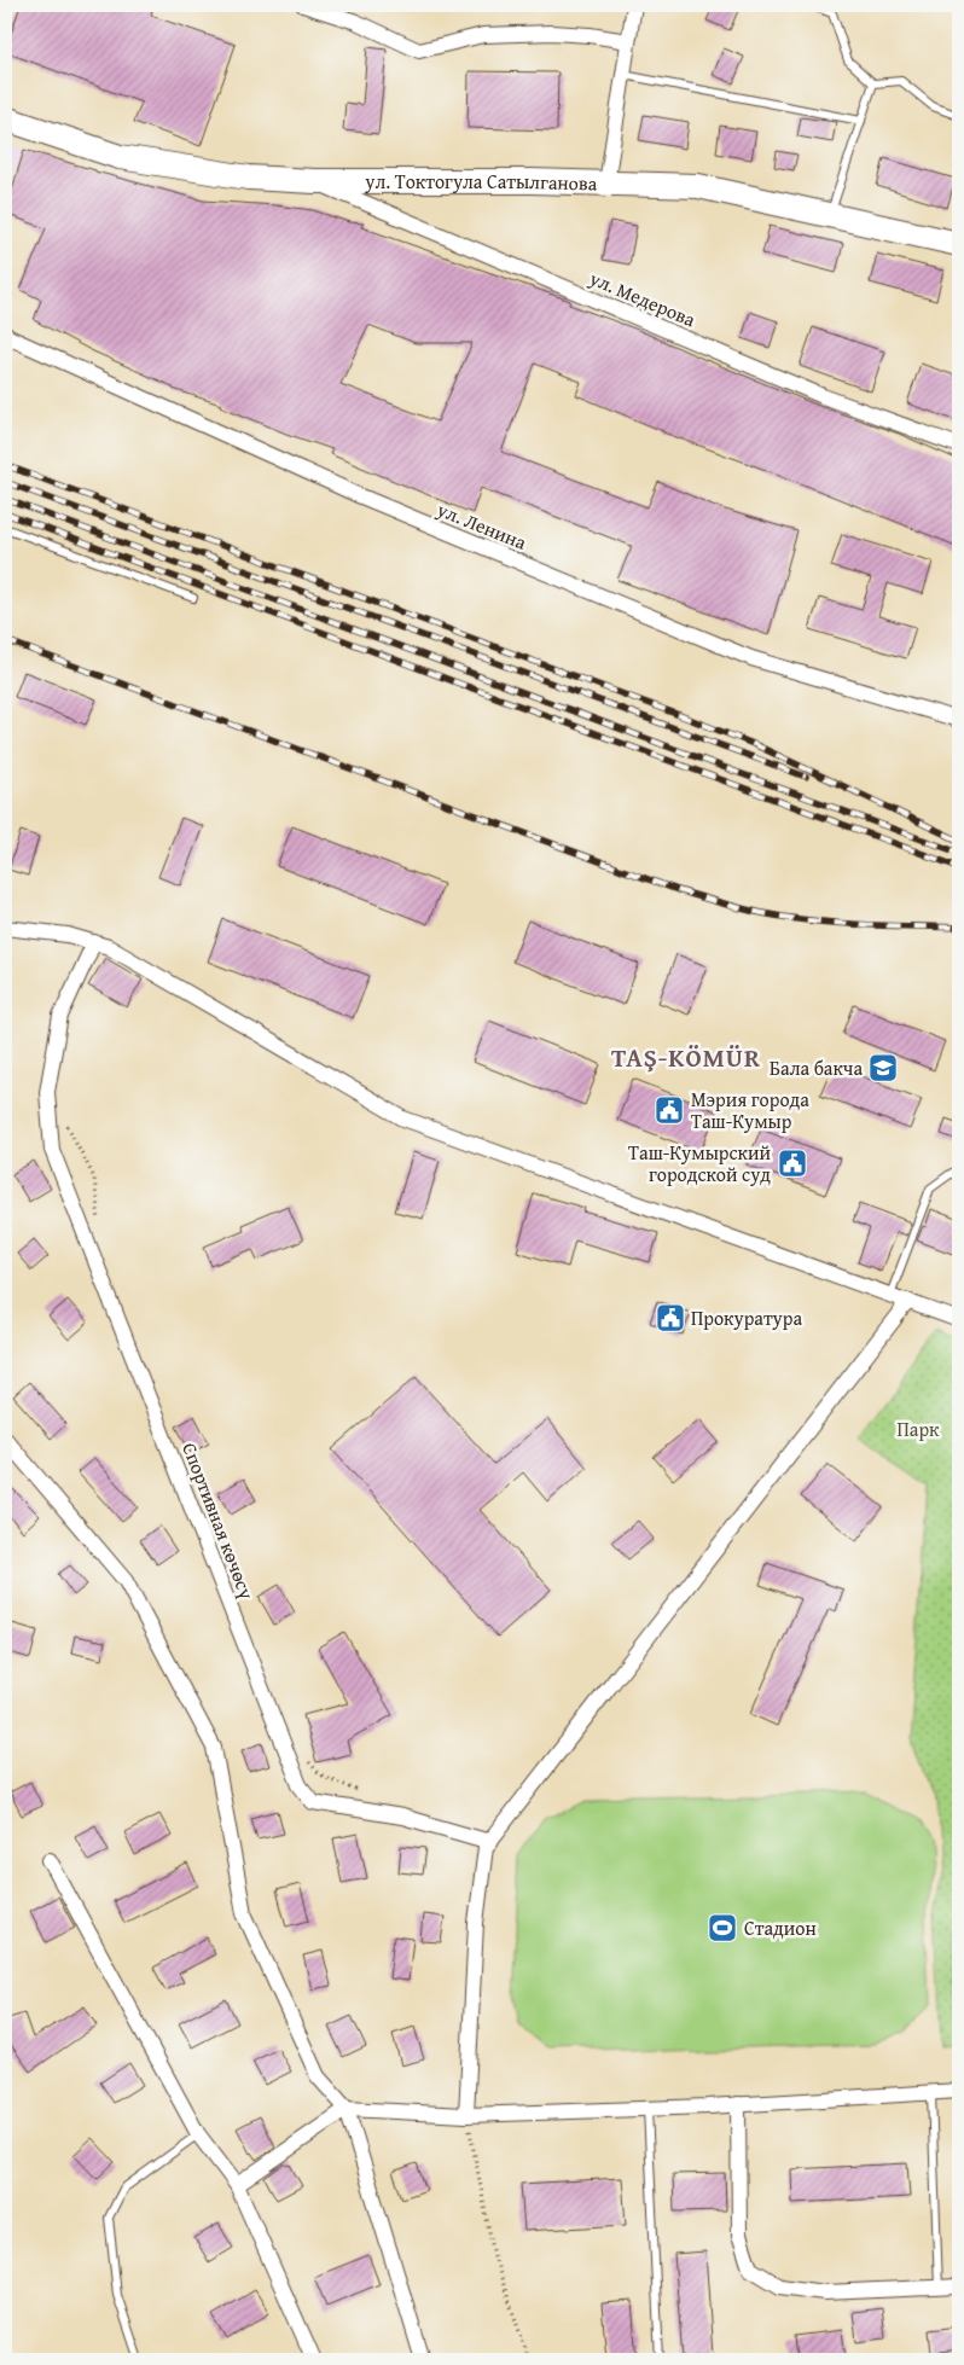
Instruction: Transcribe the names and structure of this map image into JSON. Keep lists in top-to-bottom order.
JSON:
{
  "streets": {
    "main road": ["ул. Токтогула Сатылганова"],
    "street": ["ул. Медерова", "ул. Ленина", "Спортивная көчөсү"]
  },
  "crossings": [
    ["ул. Токтогула Сатылганова", "ул. Медерова"]
  ],
  "districts": ["TAŞ-KÖMÜR"],
  "parks": ["Парк"],
  "places": {
    "school or university": ["Бала бакча"],
    "public building": ["Мэрия города Таш-Кумыр", "Таш-Кумырский городской суд", "Прокуратура"],
    "sports": ["Стадион"]
  }
}
